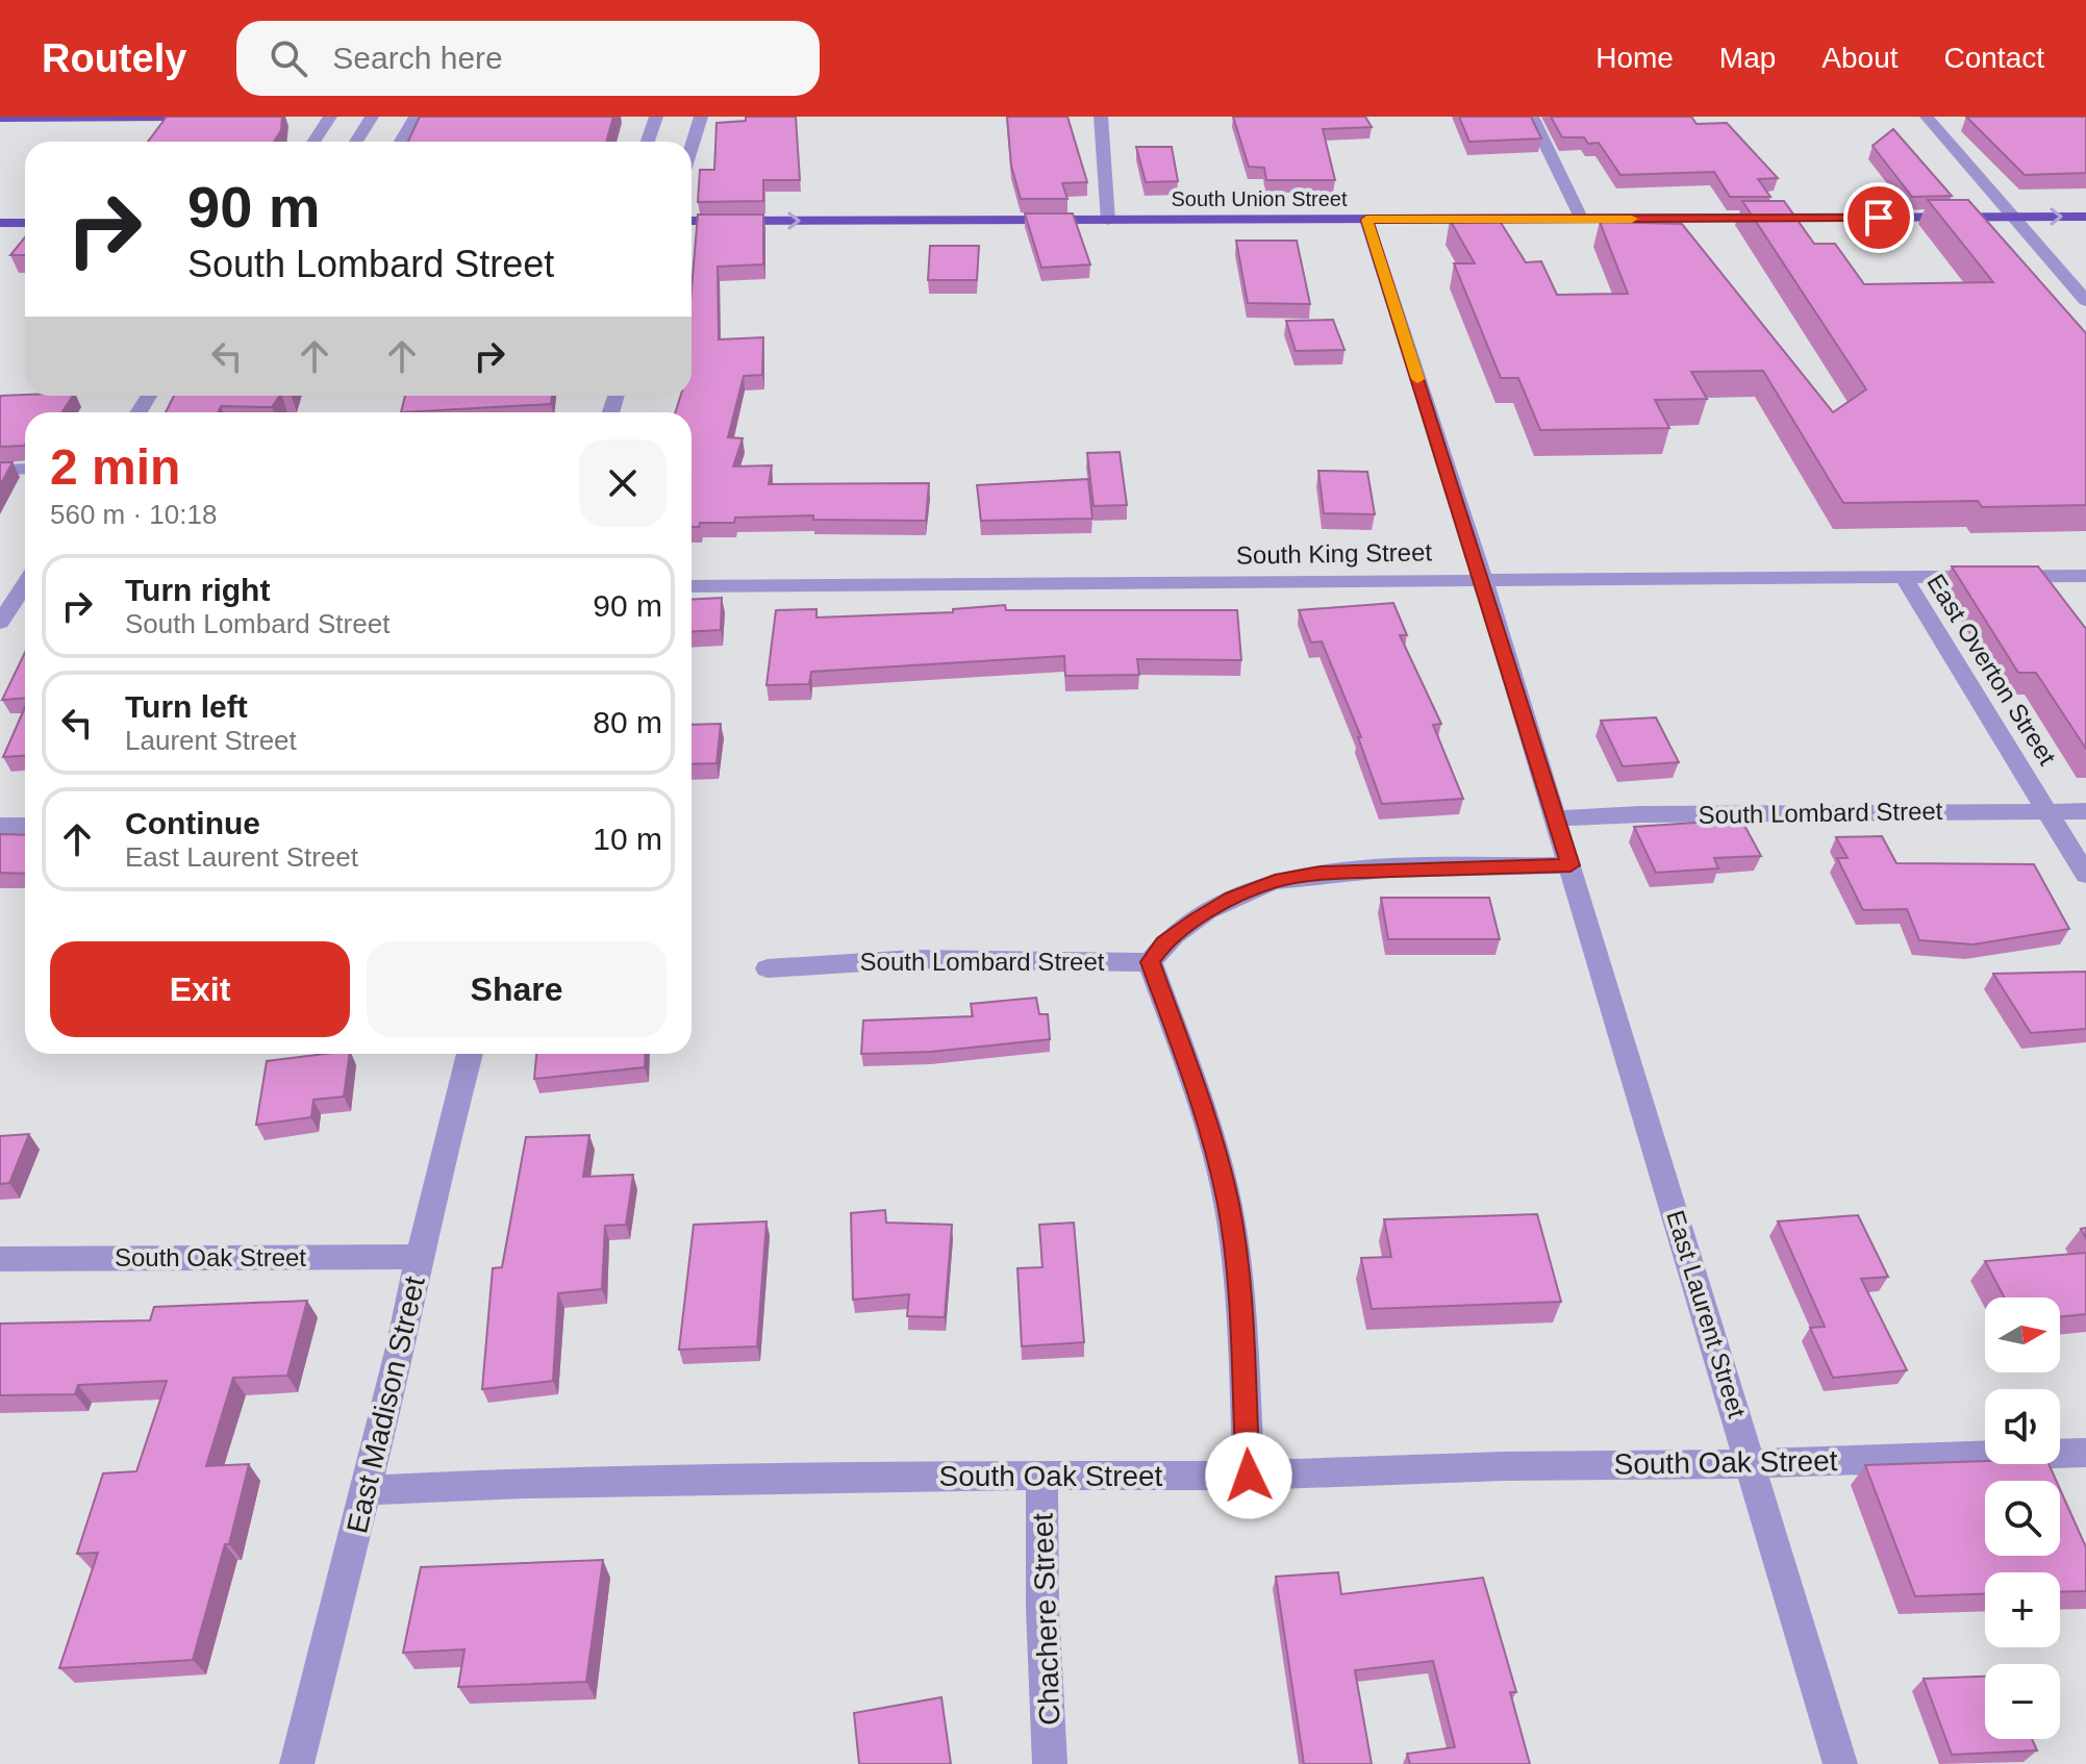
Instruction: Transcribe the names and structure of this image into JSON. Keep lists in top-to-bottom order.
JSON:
{
  "streets": {
    "main road": ["South Union Street"],
    "street": [
      "South King Street",
      "East Overton Street",
      "South Lombard Street",
      "South Oak Street",
      "East Laurent Street",
      "East Madison Street",
      "Chachere Street"
    ]
  },
  "crossings": [
    ["South King Street", "East Overton Street"],
    ["East Overton Street", "South Lombard Street"],
    ["South Lombard Street", "East Laurent Street"],
    ["South Oak Street", "East Laurent Street"],
    ["South Oak Street", "East Madison Street"],
    ["South Oak Street", "Chachere Street"]
  ],
  "one_way": ["South Union Street"],
  "north": "right",
  "page": {
    "header": "Routely",
    "search": "Search here",
    "nav": [
      "Home",
      "Map",
      "About",
      "Contact"
    ],
    "turn": ["90 m", "South Lombard Street"],
    "heading": ["2 min", "560 m · 10:18"],
    "list": [
      {
        "name": "Turn right",
        "note": "South Lombard Street",
        "value": "90 m"
      },
      {
        "name": "Turn left",
        "note": "Laurent Street",
        "value": "80 m"
      },
      {
        "name": "Continue",
        "note": "East Laurent Street",
        "value": "10 m"
      }
    ],
    "buttons": ["Exit", "Share"],
    "map_buttons": ["+", "−"]
  }
}
